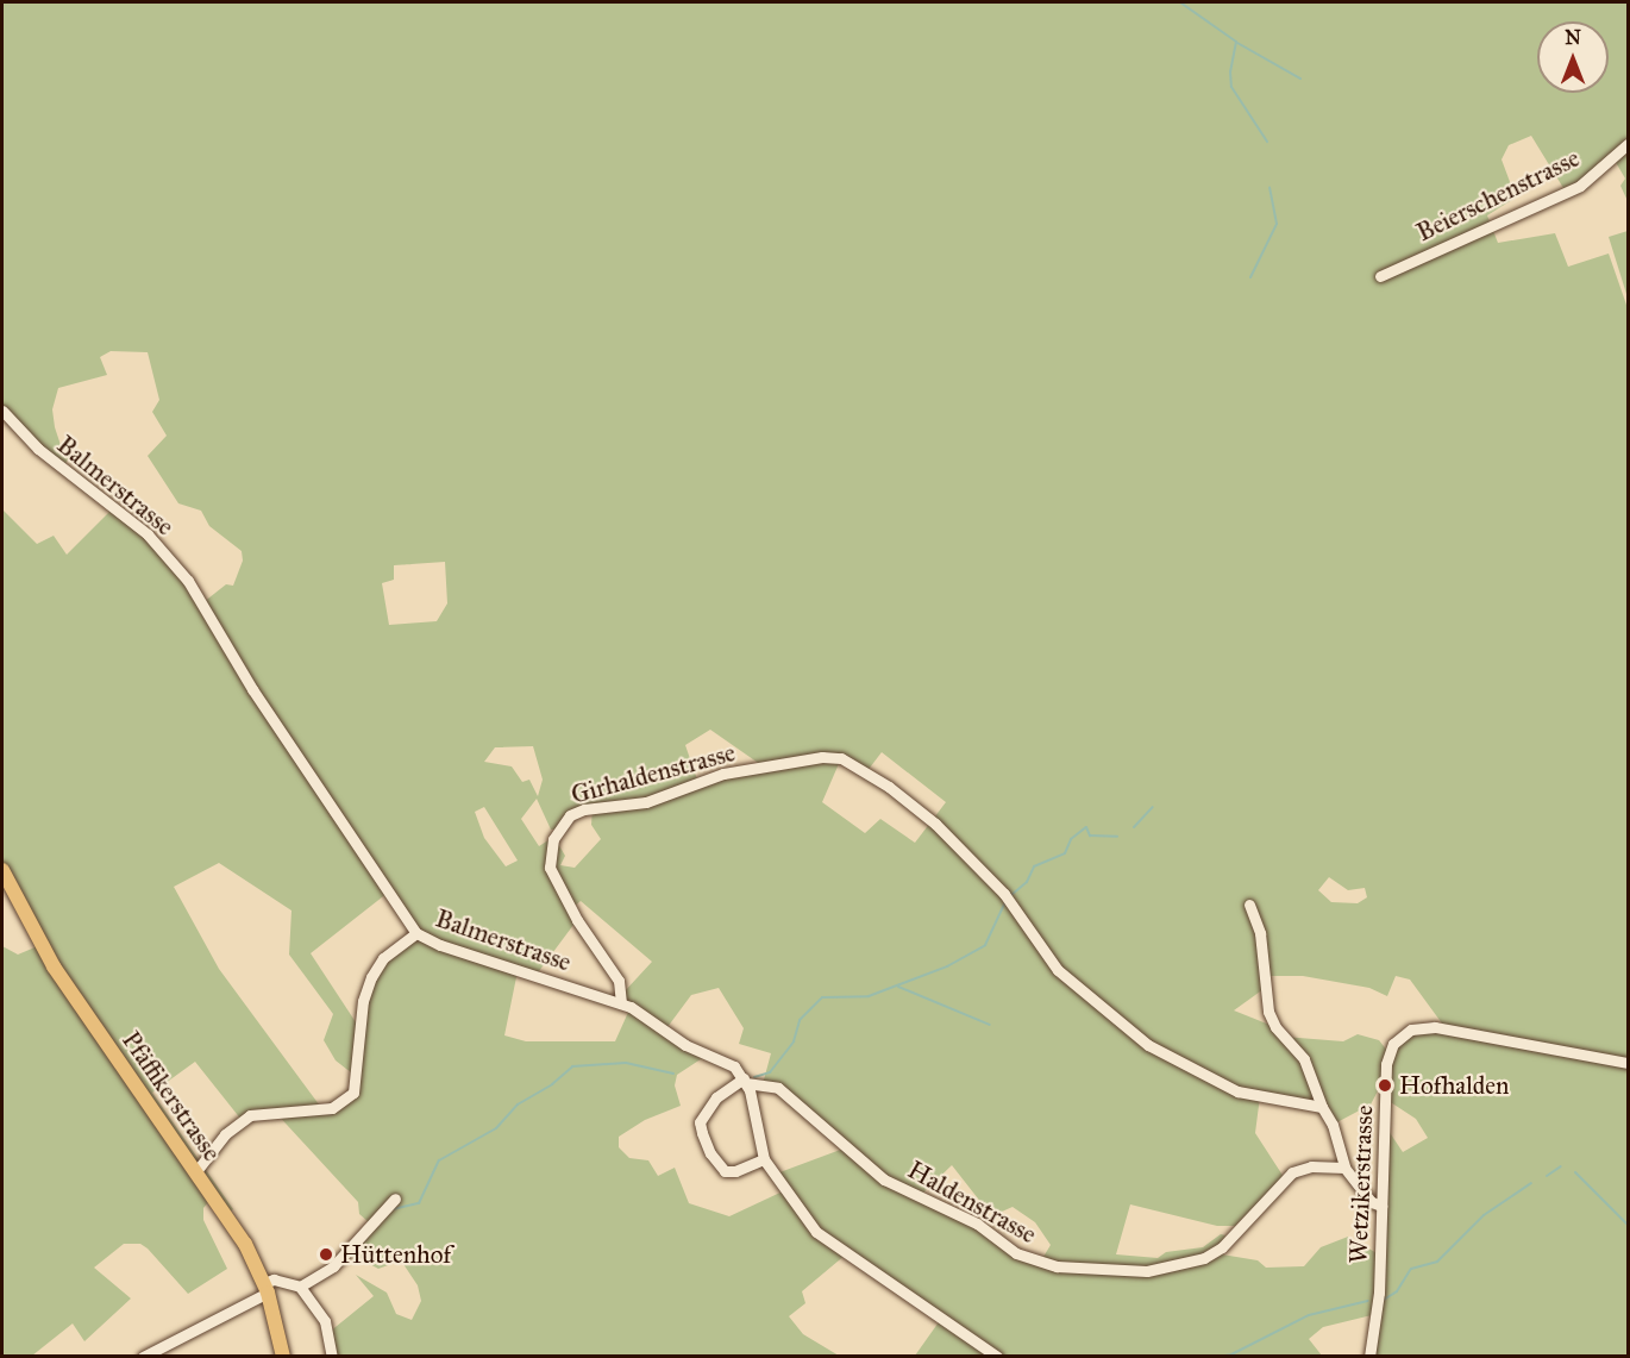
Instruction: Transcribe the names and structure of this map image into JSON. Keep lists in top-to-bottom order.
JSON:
{
  "streets": {
    "main road": ["Pfäffikerstrasse"],
    "street": [
      "Beierschenstrasse",
      "Balmerstrasse",
      "Girhaldenstrasse",
      "Wetzikerstrasse",
      "Haldenstrasse"
    ]
  },
  "crossings": [
    ["Balmerstrasse", "Girhaldenstrasse"],
    ["Balmerstrasse", "Haldenstrasse"]
  ],
  "places": ["Hofhalden", "Hüttenhof"],
  "north": "top"
}
